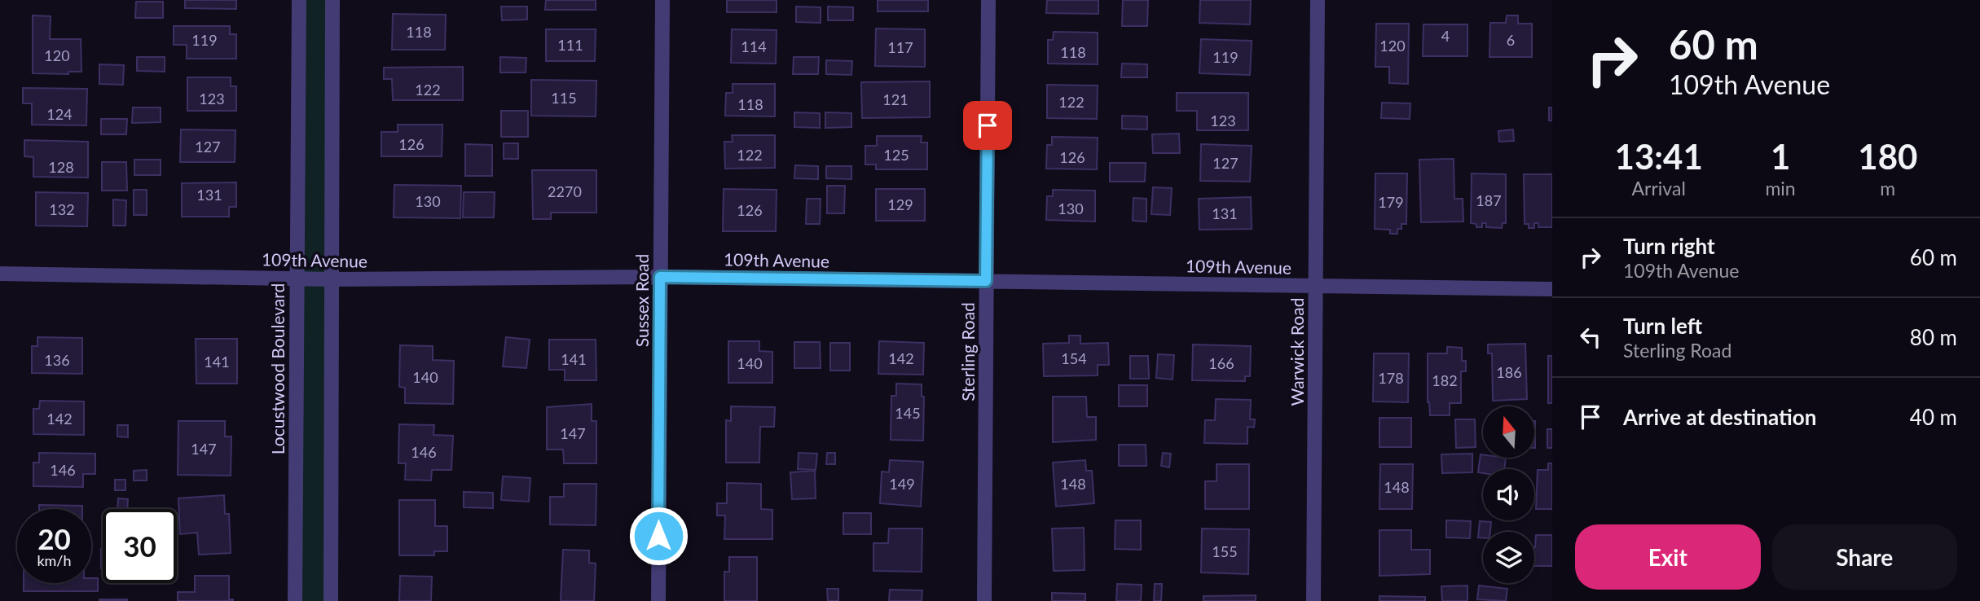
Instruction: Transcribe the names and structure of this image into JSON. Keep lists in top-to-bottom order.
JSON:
{
  "streets": {
    "street": [
      "109th Avenue",
      "Sussex Road",
      "Sterling Road",
      "Warwick Road",
      "Locustwood Boulevard"
    ]
  },
  "crossings": [
    ["109th Avenue", "Sussex Road"],
    ["109th Avenue", "Sterling Road"],
    ["109th Avenue", "Warwick Road"],
    ["109th Avenue", "Locustwood Boulevard"]
  ],
  "house_numbers": [
    "118",
    "4",
    "119",
    "6",
    "111",
    "120",
    "114",
    "117",
    "118",
    "120",
    "119",
    "122",
    "115",
    "123",
    "121",
    "122",
    "118",
    "124",
    "123",
    "126",
    "127",
    "122",
    "125",
    "126",
    "127",
    "128",
    "2270",
    "131",
    "187",
    "130",
    "179",
    "129",
    "130",
    "132",
    "126",
    "131",
    "142",
    "154",
    "141",
    "136",
    "141",
    "140",
    "166",
    "186",
    "140",
    "178",
    "182",
    "145",
    "142",
    "147",
    "147",
    "146",
    "146",
    "149",
    "148",
    "148",
    "155"
  ],
  "north": "top",
  "page": {
    "turn": ["60 m", "109th Avenue"],
    "eta": [
      "13:41",
      "Arrival",
      "1",
      "min",
      "180",
      "m"
    ],
    "list": [
      {
        "name": "Turn right",
        "note": "109th Avenue",
        "value": "60 m"
      },
      {
        "name": "Turn left",
        "note": "Sterling Road",
        "value": "80 m"
      },
      {
        "name": "Arrive at destination",
        "value": "40 m"
      }
    ],
    "speed": "20 km/h",
    "limit": "30",
    "buttons": ["Exit", "Share"]
  }
}
